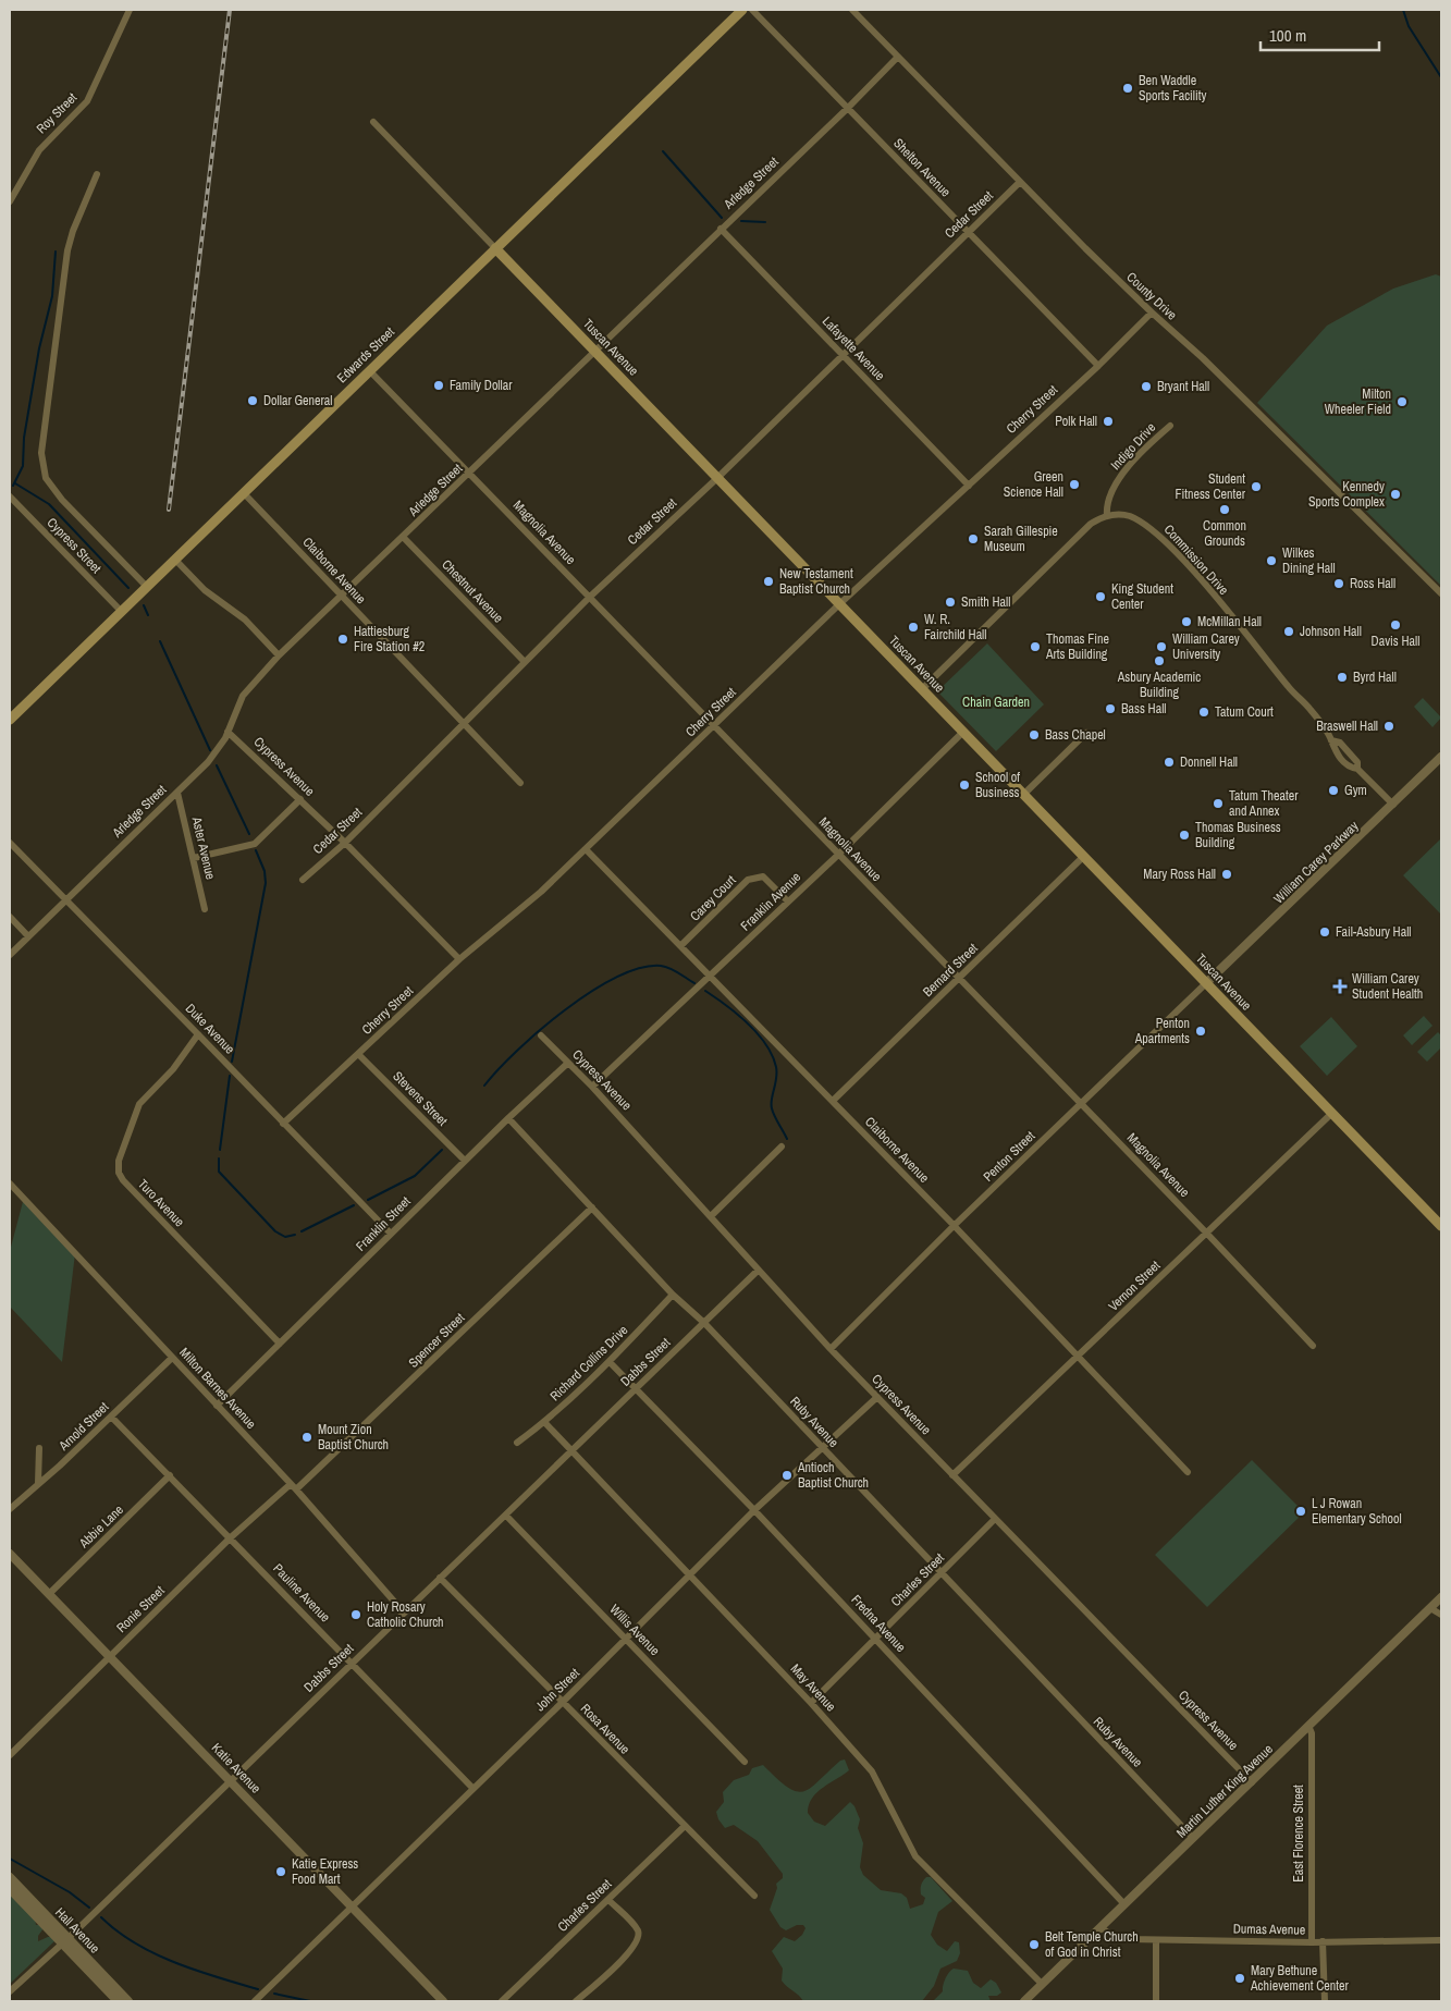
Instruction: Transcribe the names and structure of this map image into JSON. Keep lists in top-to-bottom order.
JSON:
{
  "streets": {
    "main road": ["Tuscan Avenue", "Edwards Street"],
    "street": [
      "Roy Street",
      "Shelton Avenue",
      "Arledge Street",
      "Cedar Street",
      "County Drive",
      "Lafayette Avenue",
      "Cherry Street",
      "Indigo Drive",
      "Magnolia Avenue",
      "Cypress Street",
      "Commission Drive",
      "Claiborne Avenue",
      "Chestnut Avenue",
      "Cypress Avenue",
      "Aster Avenue",
      "William Carey Parkway",
      "Carey Court",
      "Franklin Avenue",
      "Bernard Street",
      "Duke Avenue",
      "Stevens Street",
      "Penton Street",
      "Turo Avenue",
      "Franklin Street",
      "Vernon Street",
      "Spencer Street",
      "Dabbs Street",
      "Richard Collins Drive",
      "Milton Barnes Avenue",
      "Ruby Avenue",
      "Arnold Street",
      "Abbie Lane",
      "Charles Street",
      "Pauline Avenue",
      "Ronie Street",
      "Fredna Avenue",
      "Willis Avenue",
      "May Avenue",
      "John Street",
      "Rosa Avenue",
      "Katie Avenue",
      "Martin Luther King Avenue",
      "East Florence Street",
      "Dumas Avenue",
      "Hall Avenue"
    ]
  },
  "crossings": [
    ["Shelton Avenue", "Arledge Street"],
    ["Shelton Avenue", "Cedar Street"],
    ["Shelton Avenue", "Cherry Street"],
    ["Arledge Street", "County Drive"],
    ["Arledge Street", "Tuscan Avenue"],
    ["Arledge Street", "Lafayette Avenue"],
    ["Arledge Street", "Magnolia Avenue"],
    ["Arledge Street", "Claiborne Avenue"],
    ["Arledge Street", "Chestnut Avenue"],
    ["Arledge Street", "Cypress Avenue"],
    ["Arledge Street", "Aster Avenue"],
    ["Arledge Street", "Duke Avenue"],
    ["Cedar Street", "County Drive"],
    ["Cedar Street", "Tuscan Avenue"],
    ["Cedar Street", "Lafayette Avenue"],
    ["Cedar Street", "Magnolia Avenue"],
    ["Cedar Street", "Claiborne Avenue"],
    ["Cedar Street", "Chestnut Avenue"],
    ["Cedar Street", "Cypress Avenue"],
    ["County Drive", "Cherry Street"],
    ["Tuscan Avenue", "Edwards Street"],
    ["Tuscan Avenue", "Cherry Street"],
    ["Tuscan Avenue", "William Carey Parkway"],
    ["Tuscan Avenue", "Franklin Avenue"],
    ["Tuscan Avenue", "Bernard Street"],
    ["Tuscan Avenue", "Penton Street"],
    ["Tuscan Avenue", "Vernon Street"],
    ["Lafayette Avenue", "Cherry Street"],
    ["Edwards Street", "Magnolia Avenue"],
    ["Edwards Street", "Cypress Street"],
    ["Edwards Street", "Claiborne Avenue"],
    ["Cherry Street", "Magnolia Avenue"],
    ["Cherry Street", "Claiborne Avenue"],
    ["Cherry Street", "Cypress Avenue"],
    ["Cherry Street", "Duke Avenue"],
    ["Cherry Street", "Stevens Street"],
    ["Indigo Drive", "Commission Drive"],
    ["Magnolia Avenue", "Franklin Avenue"],
    ["Magnolia Avenue", "Bernard Street"],
    ["Magnolia Avenue", "Penton Street"],
    ["Magnolia Avenue", "Vernon Street"],
    ["Commission Drive", "William Carey Parkway"],
    ["Claiborne Avenue", "Carey Court"],
    ["Claiborne Avenue", "Franklin Avenue"],
    ["Claiborne Avenue", "Bernard Street"],
    ["Claiborne Avenue", "Penton Street"],
    ["Claiborne Avenue", "Vernon Street"],
    ["Cypress Avenue", "Franklin Avenue"],
    ["Cypress Avenue", "Penton Street"],
    ["Cypress Avenue", "Franklin Street"],
    ["Cypress Avenue", "Vernon Street"],
    ["Cypress Avenue", "Dabbs Street"],
    ["Cypress Avenue", "Charles Street"],
    ["Cypress Avenue", "John Street"],
    ["Cypress Avenue", "Martin Luther King Avenue"],
    ["William Carey Parkway", "Penton Street"],
    ["Carey Court", "Franklin Avenue"],
    ["Duke Avenue", "Turo Avenue"],
    ["Duke Avenue", "Franklin Street"],
    ["Stevens Street", "Franklin Street"],
    ["Turo Avenue", "Franklin Street"],
    ["Franklin Street", "Milton Barnes Avenue"],
    ["Franklin Street", "Ruby Avenue"],
    ["Spencer Street", "Milton Barnes Avenue"],
    ["Spencer Street", "Ruby Avenue"],
    ["Spencer Street", "Ronie Street"],
    ["Dabbs Street", "Milton Barnes Avenue"],
    ["Dabbs Street", "Ruby Avenue"],
    ["Dabbs Street", "Pauline Avenue"],
    ["Dabbs Street", "Fredna Avenue"],
    ["Dabbs Street", "Willis Avenue"],
    ["Dabbs Street", "May Avenue"],
    ["Dabbs Street", "Rosa Avenue"],
    ["Dabbs Street", "Katie Avenue"],
    ["Dabbs Street", "Hall Avenue"],
    ["Richard Collins Drive", "Ruby Avenue"],
    ["Richard Collins Drive", "Fredna Avenue"],
    ["Richard Collins Drive", "May Avenue"],
    ["Milton Barnes Avenue", "Arnold Street"],
    ["Milton Barnes Avenue", "Ronie Street"],
    ["Ruby Avenue", "Charles Street"],
    ["Ruby Avenue", "John Street"],
    ["Ruby Avenue", "Martin Luther King Avenue"],
    ["Arnold Street", "Pauline Avenue"],
    ["Abbie Lane", "Pauline Avenue"],
    ["Abbie Lane", "Katie Avenue"],
    ["Charles Street", "Fredna Avenue"],
    ["Charles Street", "May Avenue"],
    ["Charles Street", "Rosa Avenue"],
    ["Pauline Avenue", "Ronie Street"],
    ["Pauline Avenue", "John Street"],
    ["Ronie Street", "Katie Avenue"],
    ["Fredna Avenue", "John Street"],
    ["Fredna Avenue", "Martin Luther King Avenue"],
    ["Willis Avenue", "John Street"],
    ["May Avenue", "John Street"],
    ["May Avenue", "Martin Luther King Avenue"],
    ["John Street", "Rosa Avenue"],
    ["John Street", "Katie Avenue"],
    ["Martin Luther King Avenue", "East Florence Street"],
    ["Martin Luther King Avenue", "Dumas Avenue"],
    ["East Florence Street", "Dumas Avenue"]
  ],
  "parks": ["Chain Garden"],
  "places": {
    "other": [
      "Ben Waddle Sports Facility",
      "Family Dollar",
      "Bryant Hall",
      "Dollar General",
      "Milton Wheeler Field",
      "Polk Hall",
      "Green Science Hall",
      "Student Fitness Center",
      "Kennedy Sports Complex",
      "Common Grounds",
      "Sarah Gillespie Museum",
      "Wilkes Dining Hall",
      "New Testament Baptist Church",
      "Ross Hall",
      "King Student Center",
      "Smith Hall",
      "McMillan Hall",
      "Davis Hall",
      "W. R. Fairchild Hall",
      "Johnson Hall",
      "Hattiesburg Fire Station #2",
      "Thomas Fine Arts Building",
      "William Carey University",
      "Asbury Academic Building",
      "Byrd Hall",
      "Bass Hall",
      "Tatum Court",
      "Braswell Hall",
      "Bass Chapel",
      "Donnell Hall",
      "School of Business",
      "Gym",
      "Tatum Theater and Annex",
      "Thomas Business Building",
      "Mary Ross Hall",
      "Fail-Asbury Hall",
      "Penton Apartments",
      "Mount Zion Baptist Church",
      "Antioch Baptist Church",
      "L J Rowan Elementary School",
      "Holy Rosary Catholic Church",
      "Katie Express Food Mart",
      "Belt Temple Church of God in Christ",
      "Mary Bethune Achievement Center"
    ],
    "health": ["William Carey Student Health"]
  },
  "scale_bar": "100 m"
}
